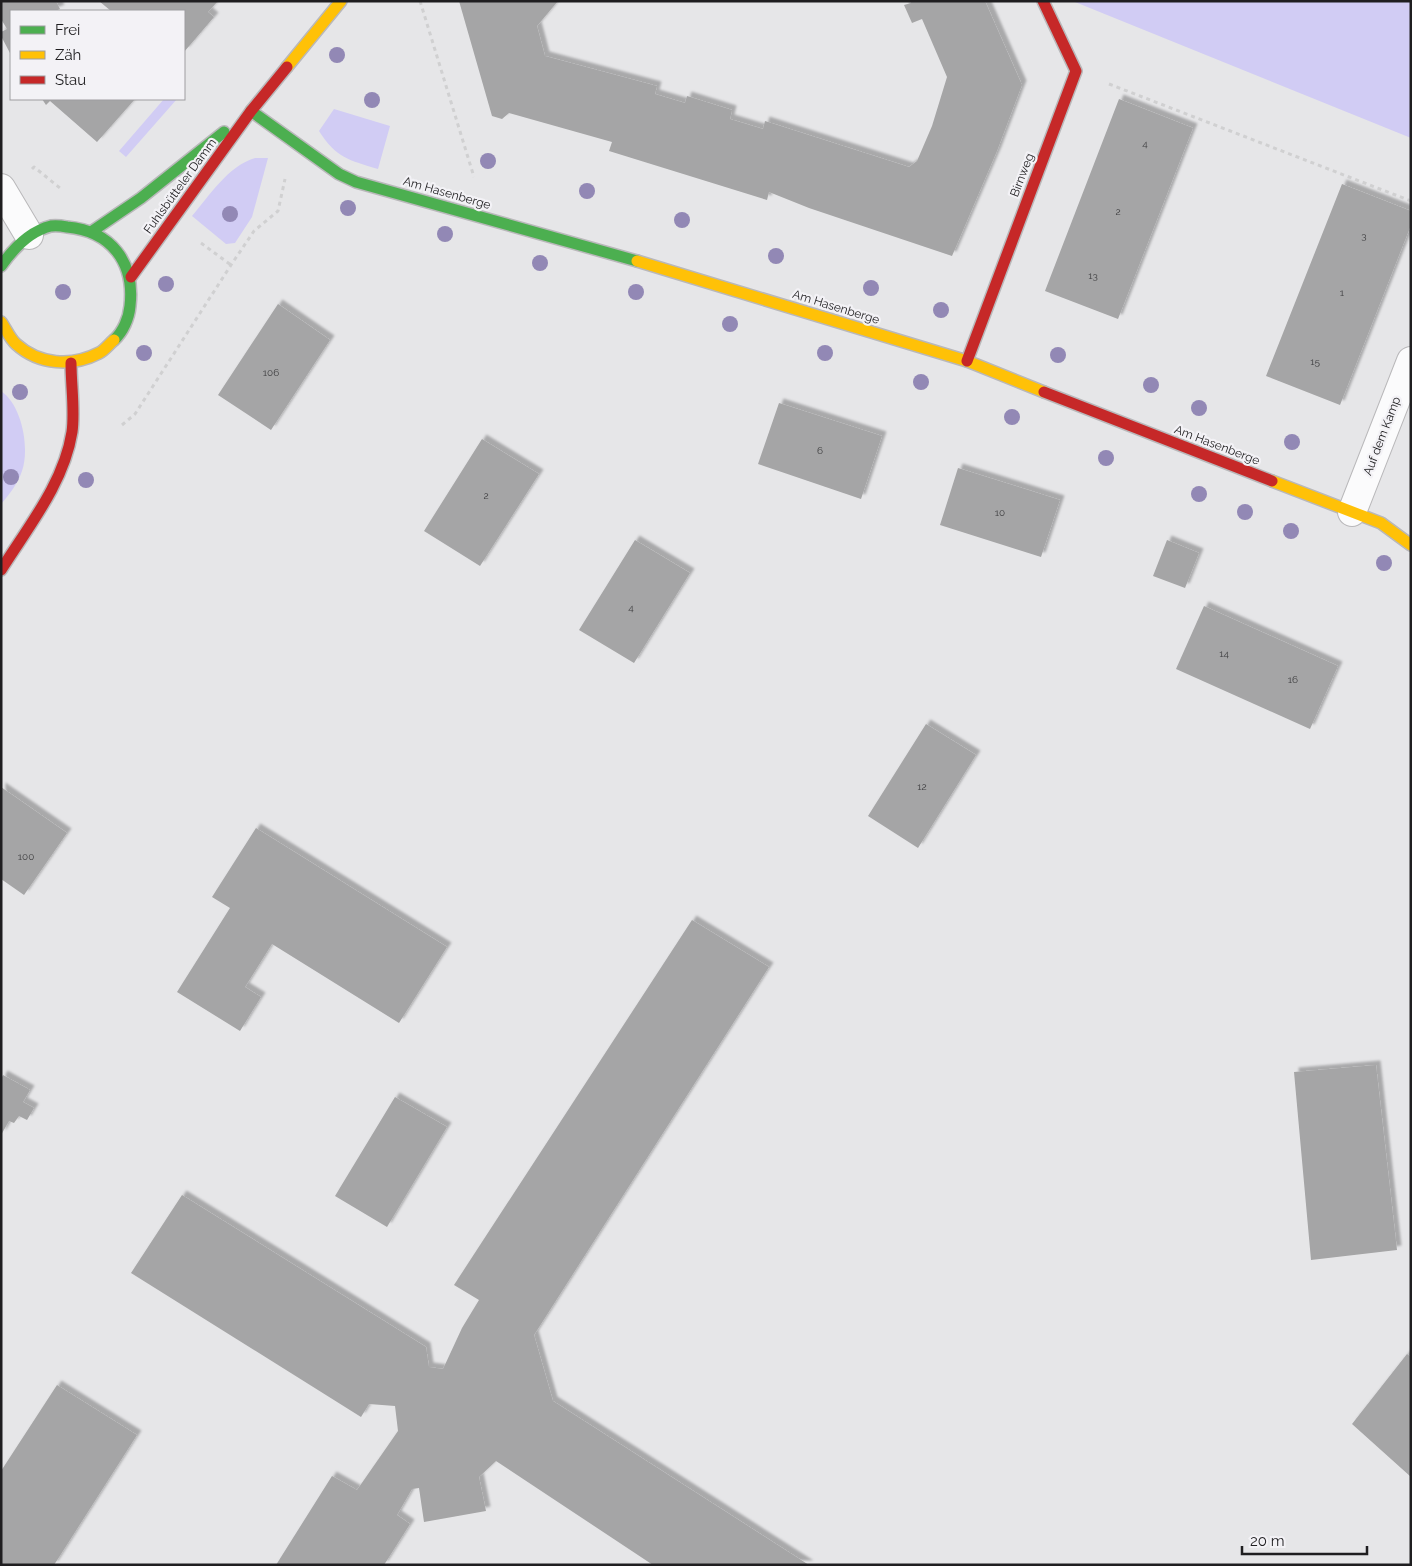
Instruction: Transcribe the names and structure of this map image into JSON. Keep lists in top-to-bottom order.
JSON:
{
  "streets": {
    "street": [
      "Birnweg",
      "Fuhlsbütteler Damm",
      "Am Hasenberge",
      "Auf dem Kamp"
    ]
  },
  "crossings": [
    ["Birnweg", "Am Hasenberge"],
    ["Fuhlsbütteler Damm", "Am Hasenberge"],
    ["Am Hasenberge", "Auf dem Kamp"]
  ],
  "house_numbers": [
    "4",
    "2",
    "3",
    "13",
    "1",
    "15",
    "106",
    "6",
    "2",
    "10",
    "4",
    "14",
    "16",
    "12",
    "100"
  ],
  "legend": ["Frei", "Zäh", "Stau"],
  "scale_bar": "20 m"
}
